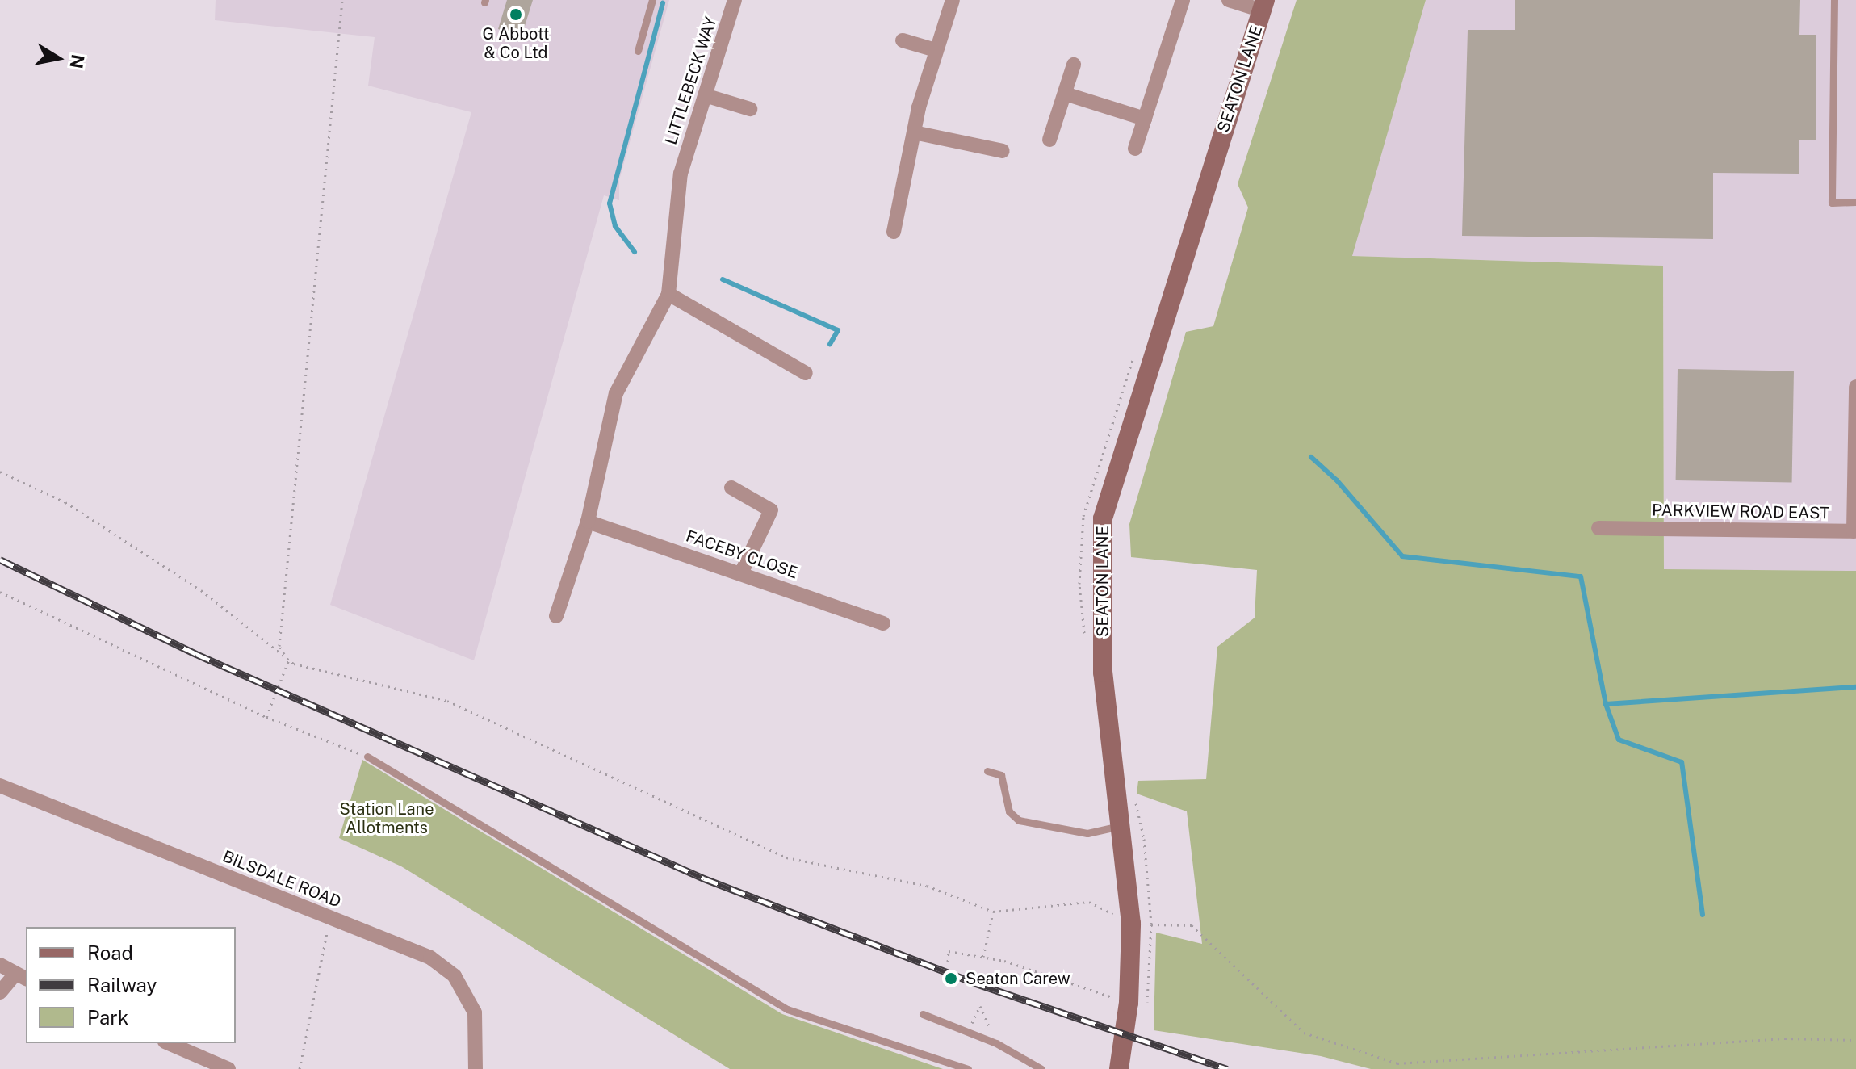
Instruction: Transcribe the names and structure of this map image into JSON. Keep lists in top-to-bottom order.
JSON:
{
  "streets": {
    "main road": ["SEATON LANE"],
    "street": [
      "LITTLEBECK WAY",
      "PARKVIEW ROAD EAST",
      "FACEBY CLOSE",
      "BILSDALE ROAD"
    ]
  },
  "parks": ["Station Lane Allotments"],
  "places": ["G Abbott & Co Ltd", "Seaton Carew"],
  "legend": ["Road", "Railway", "Park"],
  "north": "right"
}
